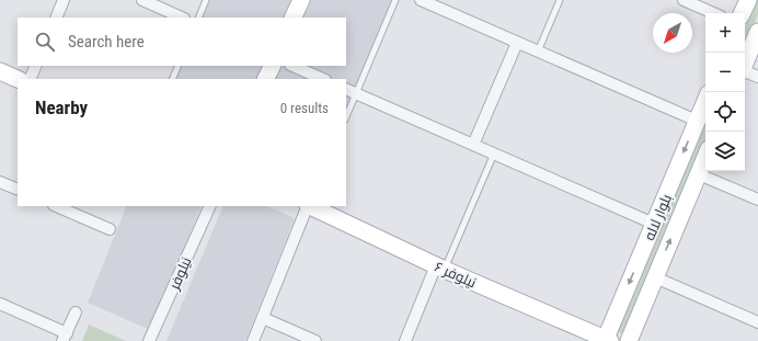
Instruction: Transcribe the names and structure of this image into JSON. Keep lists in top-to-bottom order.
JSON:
{
  "streets": {
    "main road": ["بلوار لاله", "نیلوفر ۶"],
    "street": ["نیلوفر"]
  },
  "crossings": [
    ["بلوار لاله", "نیلوفر ۶"]
  ],
  "north": "bottom left",
  "page": {
    "map_buttons": ["+", "−"],
    "search": "Search here",
    "heading": ["Nearby", "0 results"]
  }
}
